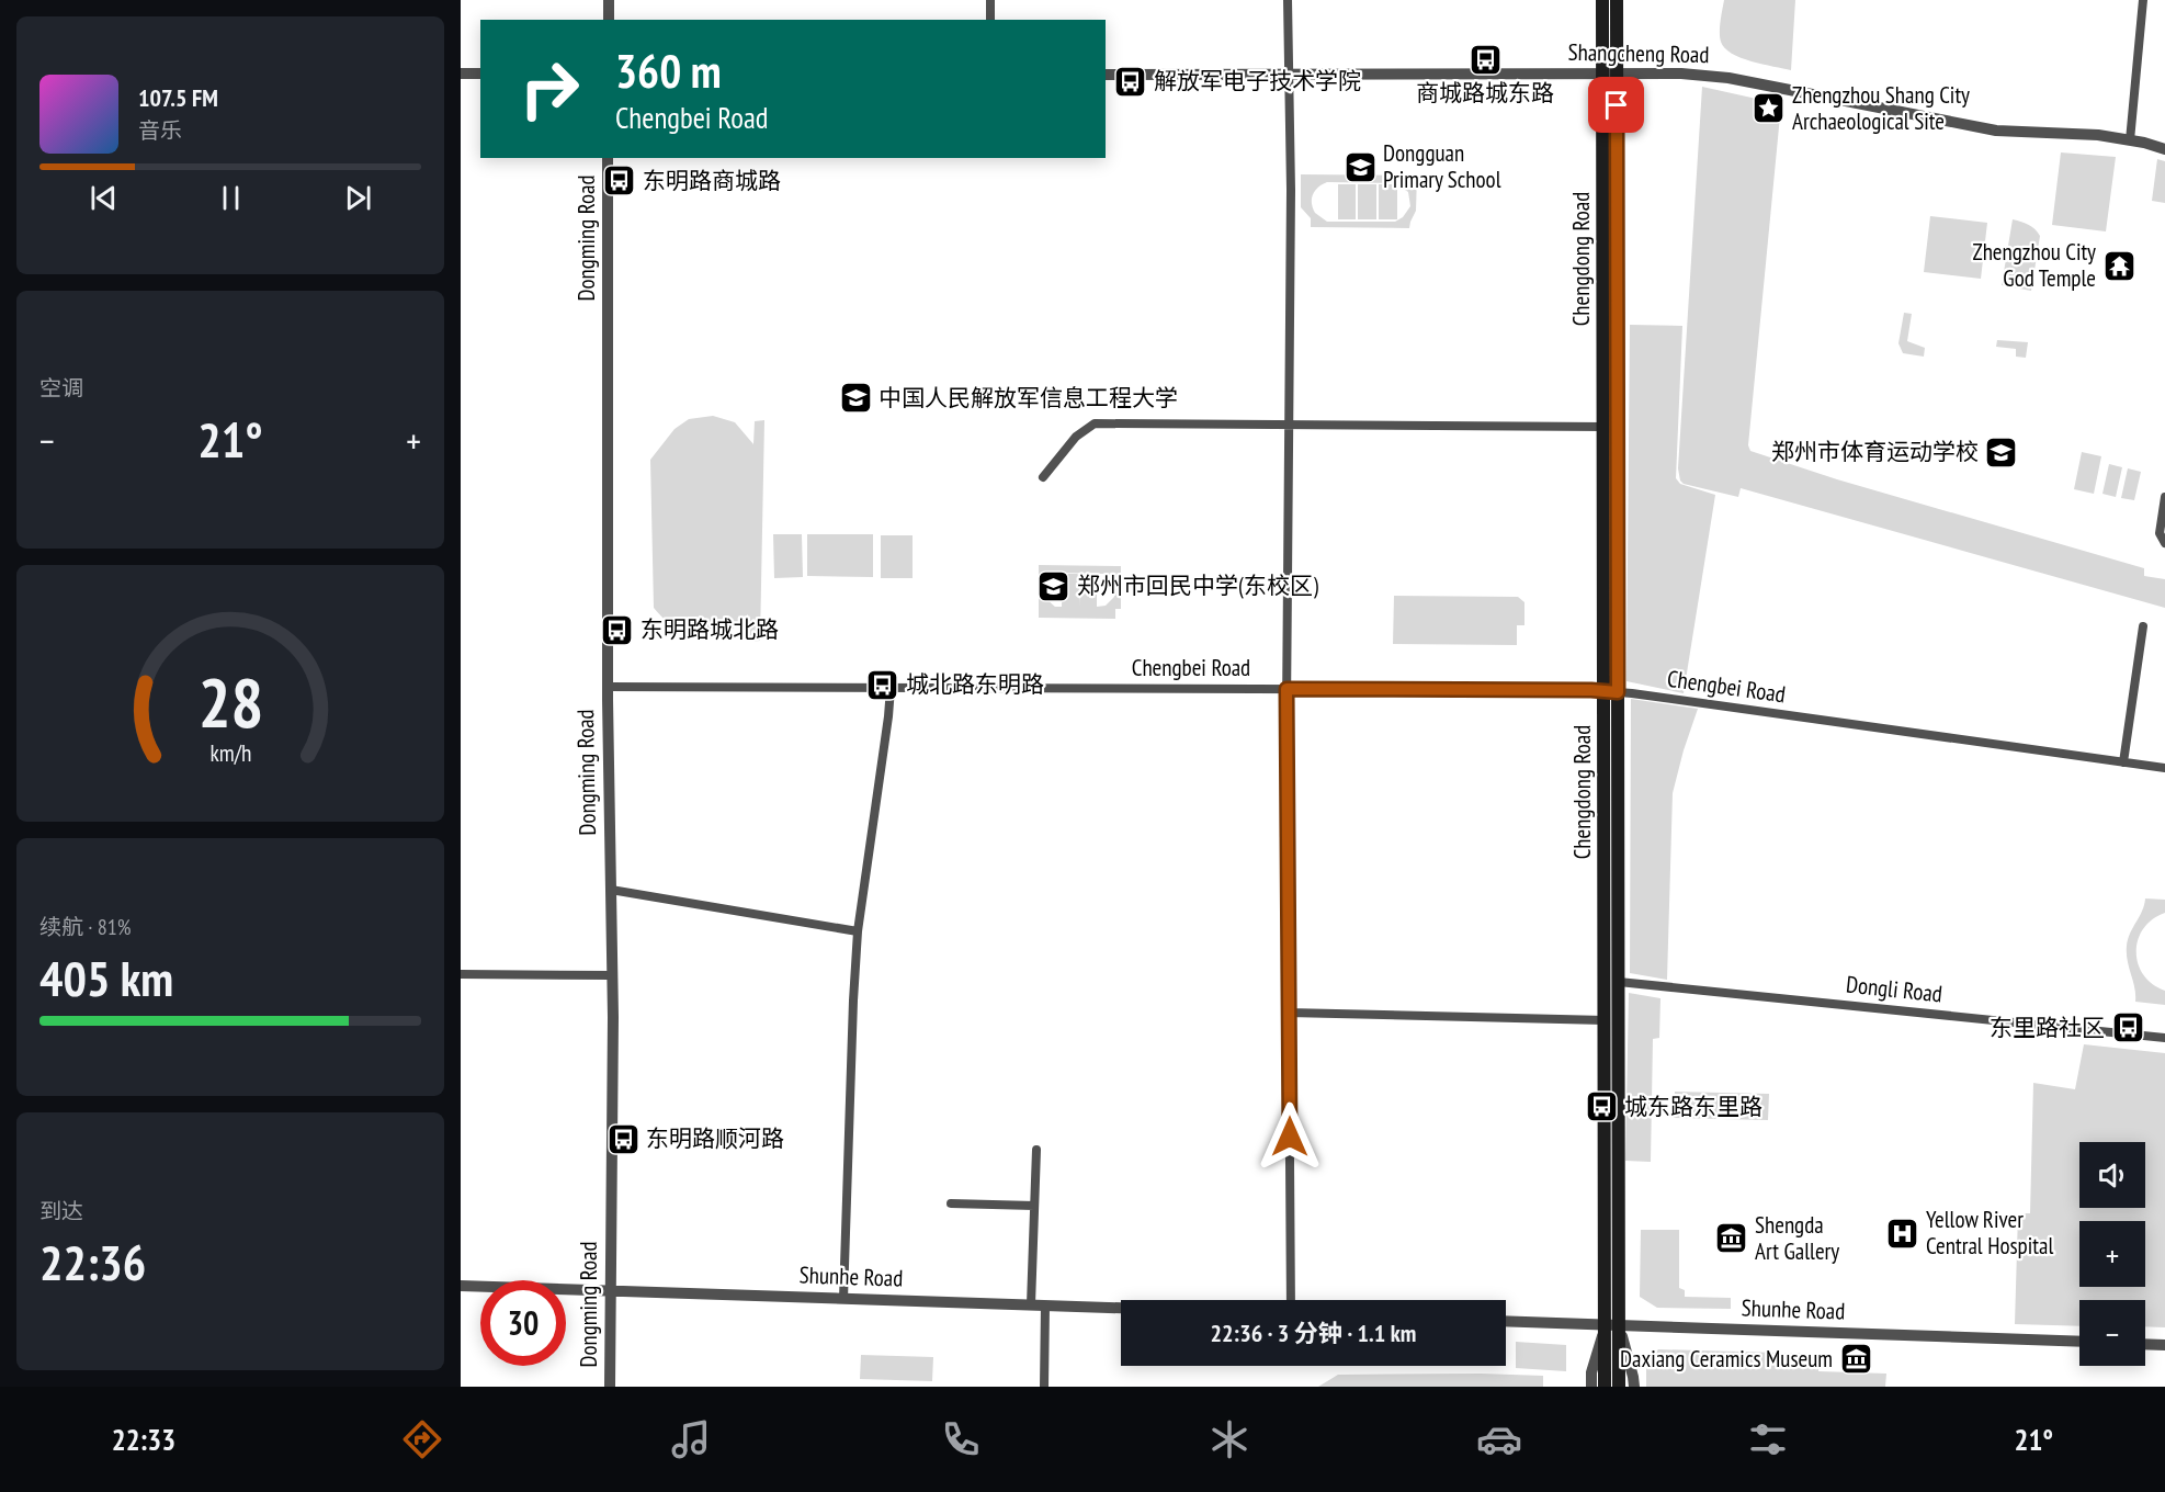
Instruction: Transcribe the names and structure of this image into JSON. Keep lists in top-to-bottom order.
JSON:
{
  "streets": {
    "main road": ["Chengdong Road"],
    "street": [
      "Shangcheng Road",
      "Dongming Road",
      "Chengbei Road",
      "Dongli Road",
      "Shunhe Road"
    ]
  },
  "crossings": [
    ["Shangcheng Road", "Chengdong Road"],
    ["Dongming Road", "Chengbei Road"],
    ["Dongming Road", "Shunhe Road"],
    ["Chengdong Road", "Chengbei Road"],
    ["Chengdong Road", "Dongli Road"],
    ["Chengdong Road", "Shunhe Road"]
  ],
  "places": {
    "bus stop": [
      "商城路城东路",
      "解放军电子技术学院",
      "东明路商城路",
      "东明路城北路",
      "城北路东明路",
      "东里路社区",
      "城东路东里路",
      "东明路顺河路"
    ],
    "place": ["Zhengzhou Shang City Archaeological Site"],
    "school or university": [
      "Dongguan Primary School",
      "中国人民解放军信息工程大学",
      "郑州市体育运动学校",
      "郑州市回民中学(东校区)"
    ],
    "temple": ["Zhengzhou City God Temple"],
    "hospital": ["Yellow River Central Hospital"],
    "museum": ["Shengda Art Gallery", "Daxiang Ceramics Museum"]
  },
  "page": {
    "turn": ["360 m", "Chengbei Road"],
    "song": ["107.5 FM", "音乐"],
    "tile": [
      "空调",
      ["续航 · 81%", "405 km"],
      ["到达", "22:36"]
    ],
    "heat": ["−", "21°", "+"],
    "map_buttons": ["+", "−"],
    "limit": "30",
    "trip": "22:36 · 3 分钟 · 1.1 km",
    "tabs": ["22:33", "21°"],
    "gauge": ["28", "km/h"]
  }
}
